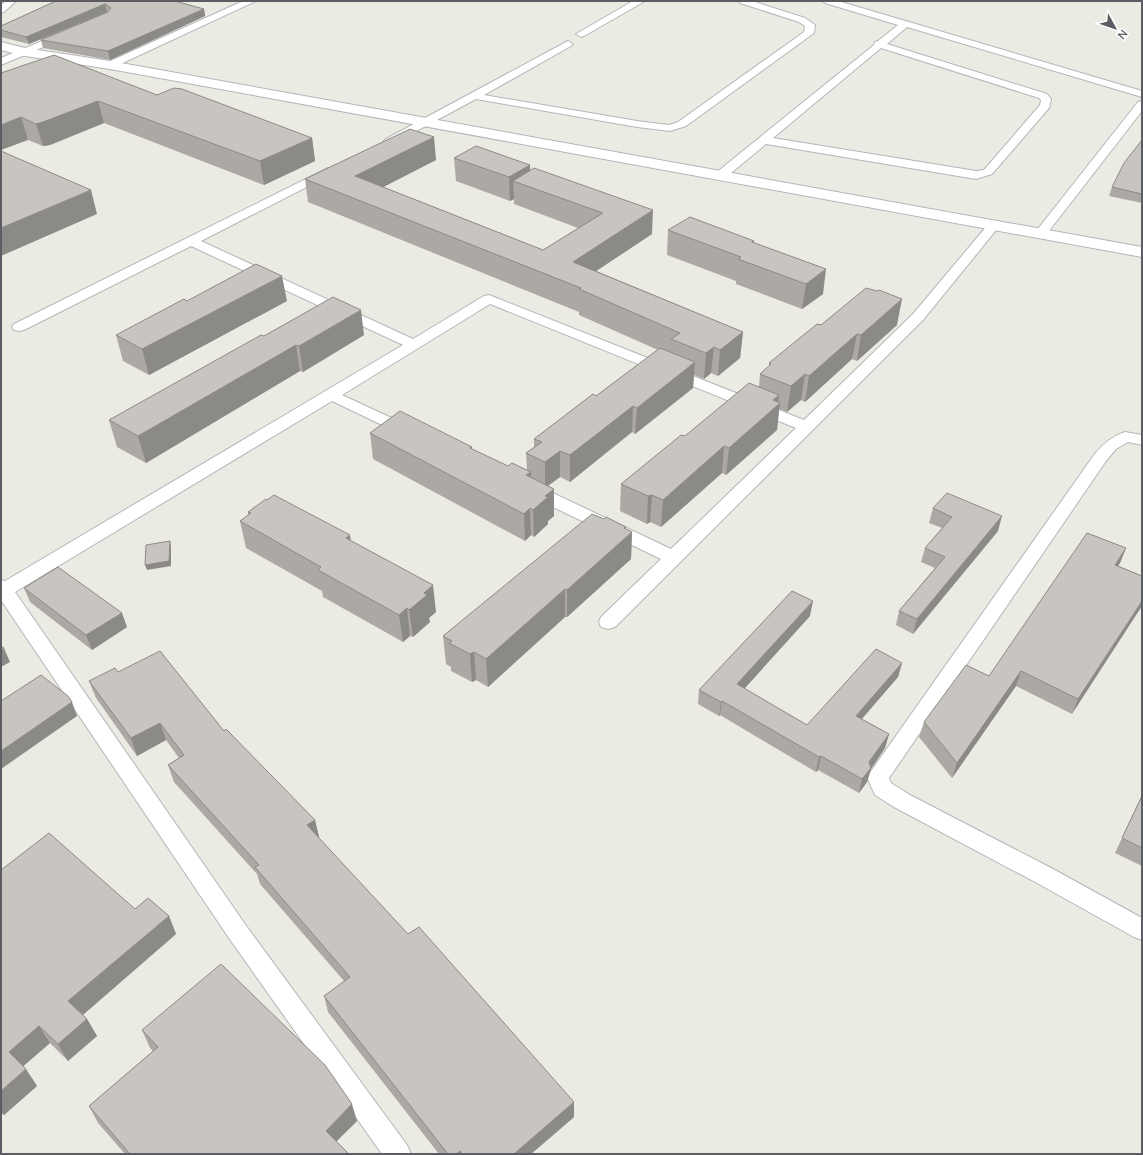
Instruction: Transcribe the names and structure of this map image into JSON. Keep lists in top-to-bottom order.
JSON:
{
  "north": "bottom right"
}
